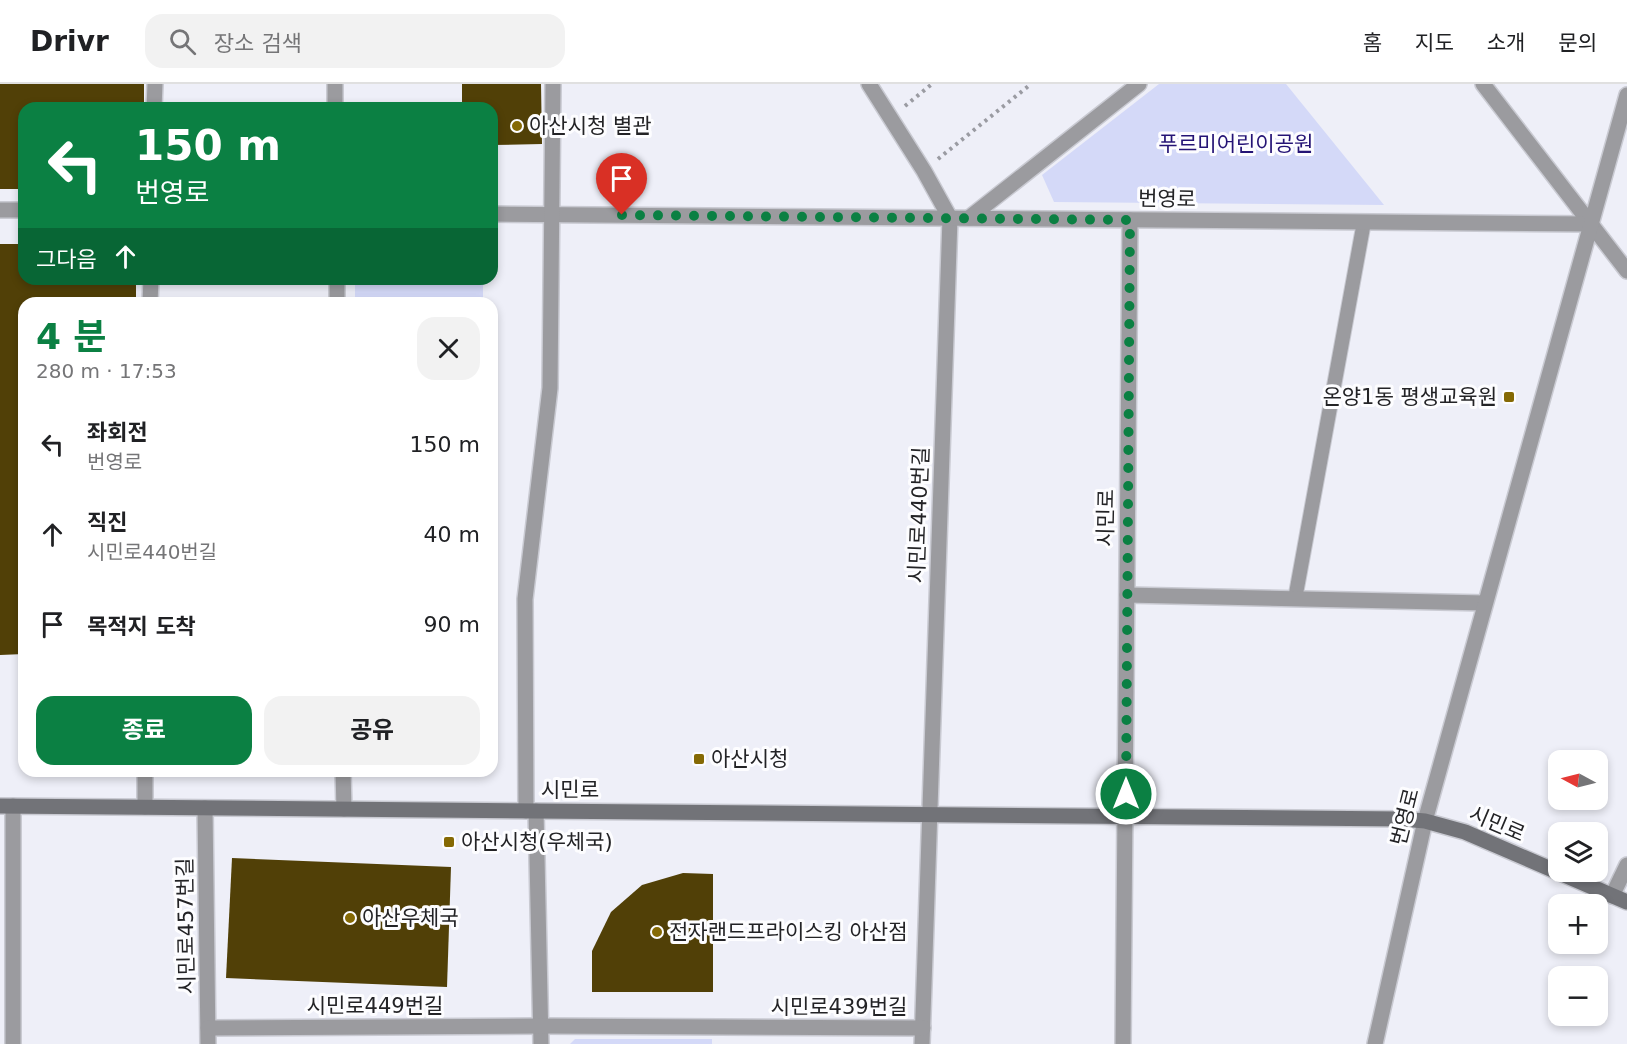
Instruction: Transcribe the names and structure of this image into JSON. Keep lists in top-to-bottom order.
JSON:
{
  "streets": {
    "main road": ["시민로"],
    "street": [
      "번영로",
      "시민로440번길",
      "시민로457번길",
      "시민로449번길",
      "시민로439번길"
    ]
  },
  "crossings": [
    ["번영로", "시민로"],
    ["시민로440번길", "시민로"],
    ["시민로440번길", "시민로439번길"],
    ["시민로", "시민로457번길"],
    ["시민로", "시민로439번길"],
    ["시민로457번길", "시민로449번길"],
    ["시민로449번길", "시민로439번길"]
  ],
  "parks": ["푸르미어린이공원"],
  "places": {
    "other": ["아산시청 별관", "아산우체국", "전자랜드프라이스킹 아산점"],
    "transit": ["온양1동 평생교육원", "아산시청", "아산시청(우체국)"]
  },
  "north": "left",
  "page": {
    "header": "Drivr",
    "search": "장소 검색",
    "nav": [
      "홈",
      "지도",
      "소개",
      "문의"
    ],
    "turn": ["150 m", "번영로"],
    "then": "그다음",
    "heading": ["4 분", "280 m · 17:53"],
    "list": [
      {
        "name": "좌회전",
        "note": "번영로",
        "value": "150 m"
      },
      {
        "name": "직진",
        "note": "시민로440번길",
        "value": "40 m"
      },
      {
        "name": "목적지 도착",
        "value": "90 m"
      }
    ],
    "buttons": ["종료", "공유"],
    "map_buttons": ["+", "−"]
  }
}
